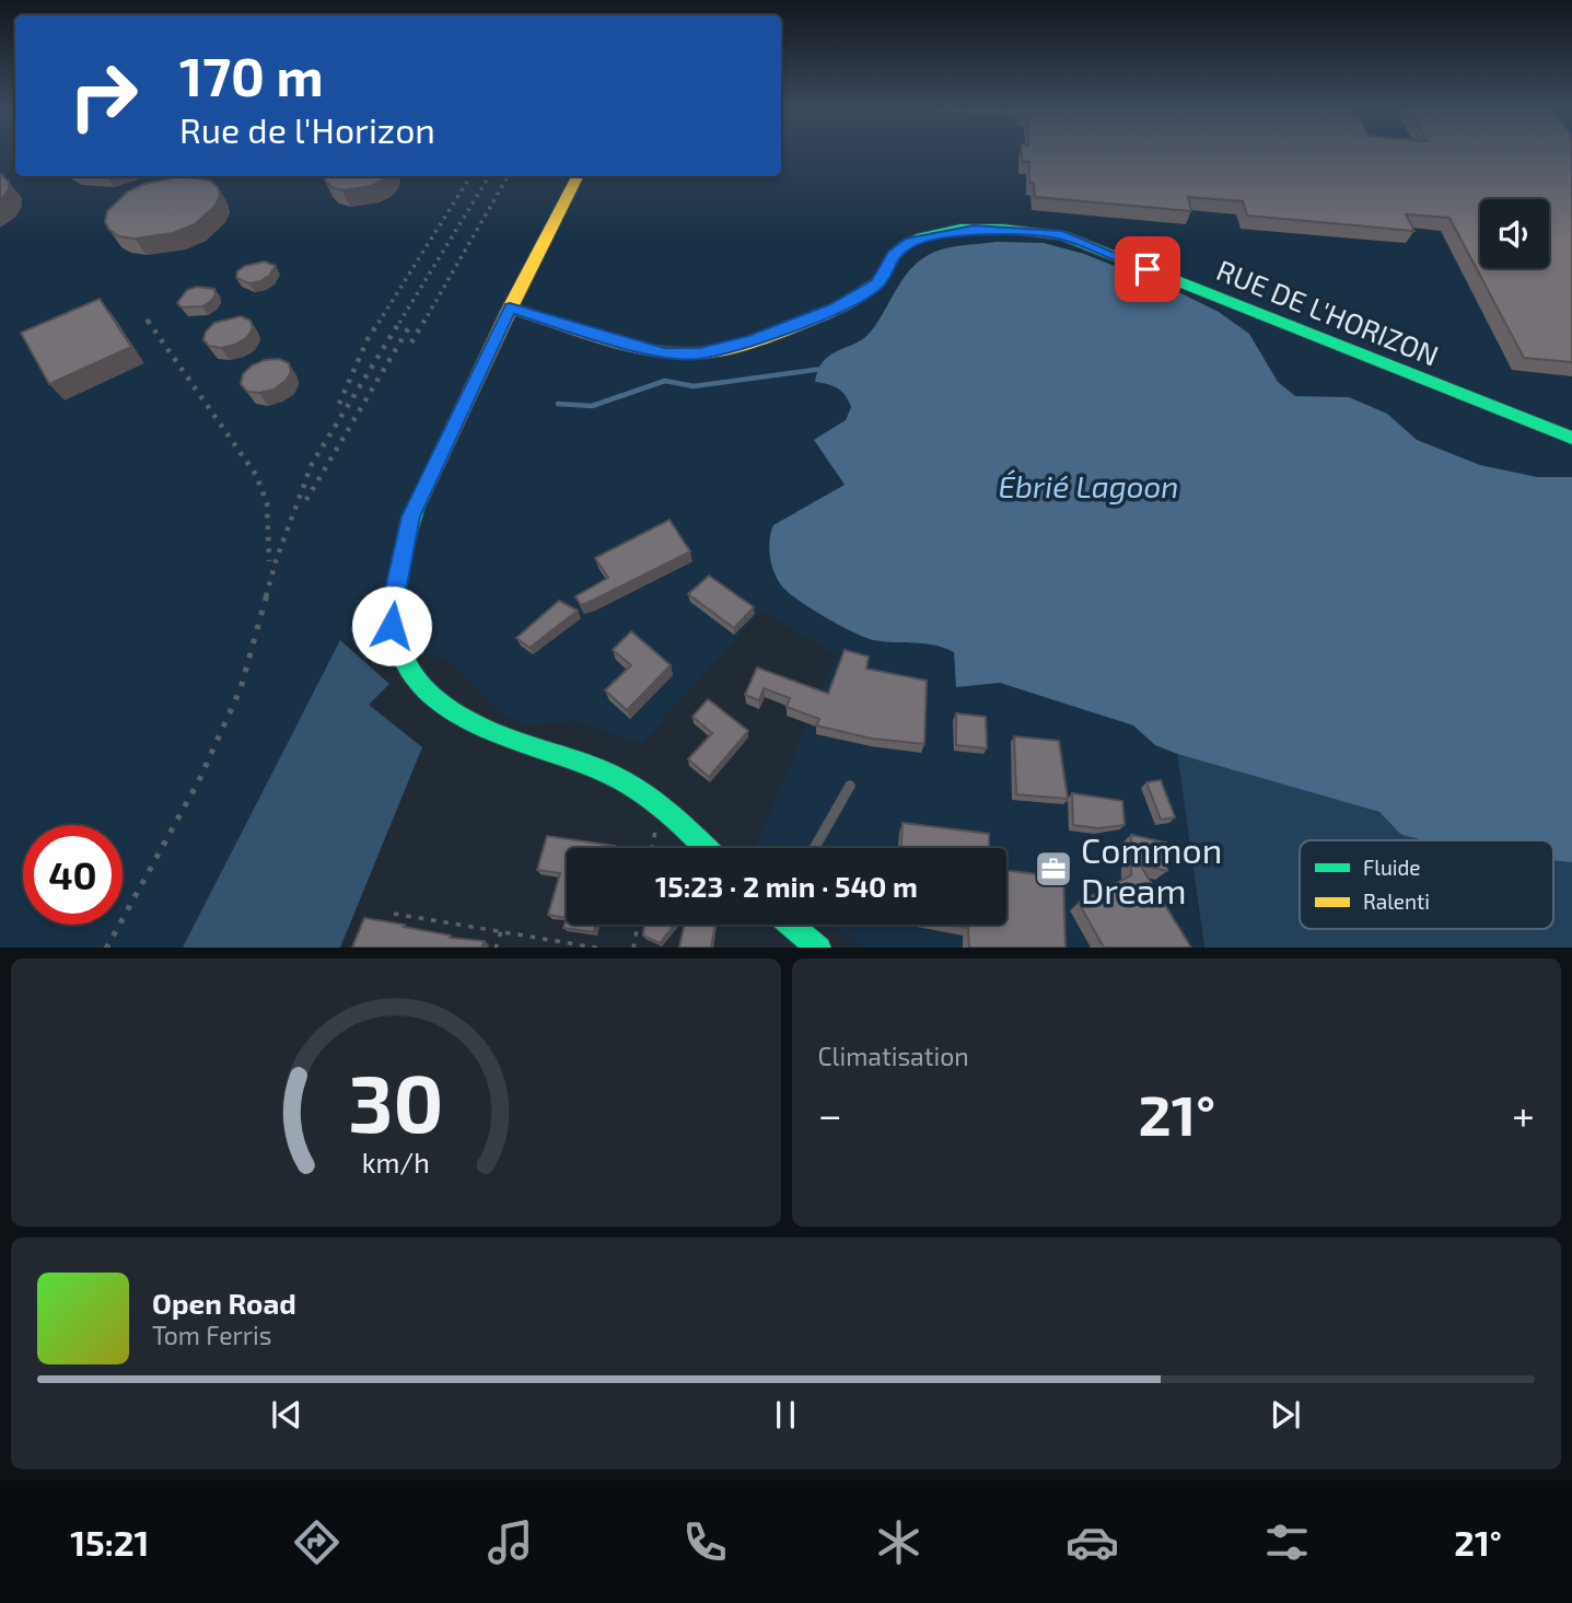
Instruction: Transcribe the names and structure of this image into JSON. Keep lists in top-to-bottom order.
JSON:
{
  "streets": {
    "street": ["RUE DE L'HORIZON"]
  },
  "water": ["Ébrié Lagoon"],
  "places": {
    "office": ["Common Dream"]
  },
  "legend": ["Fluide", "Ralenti"],
  "page": {
    "turn": ["170 m", "Rue de l'Horizon"],
    "limit": "40",
    "trip": "15:23 · 2 min · 540 m",
    "tile": "Climatisation",
    "heat": ["−", "21°", "+"],
    "song": ["Open Road", "Tom Ferris"],
    "tabs": ["15:21", "21°"],
    "gauge": ["30", "km/h"]
  }
}
